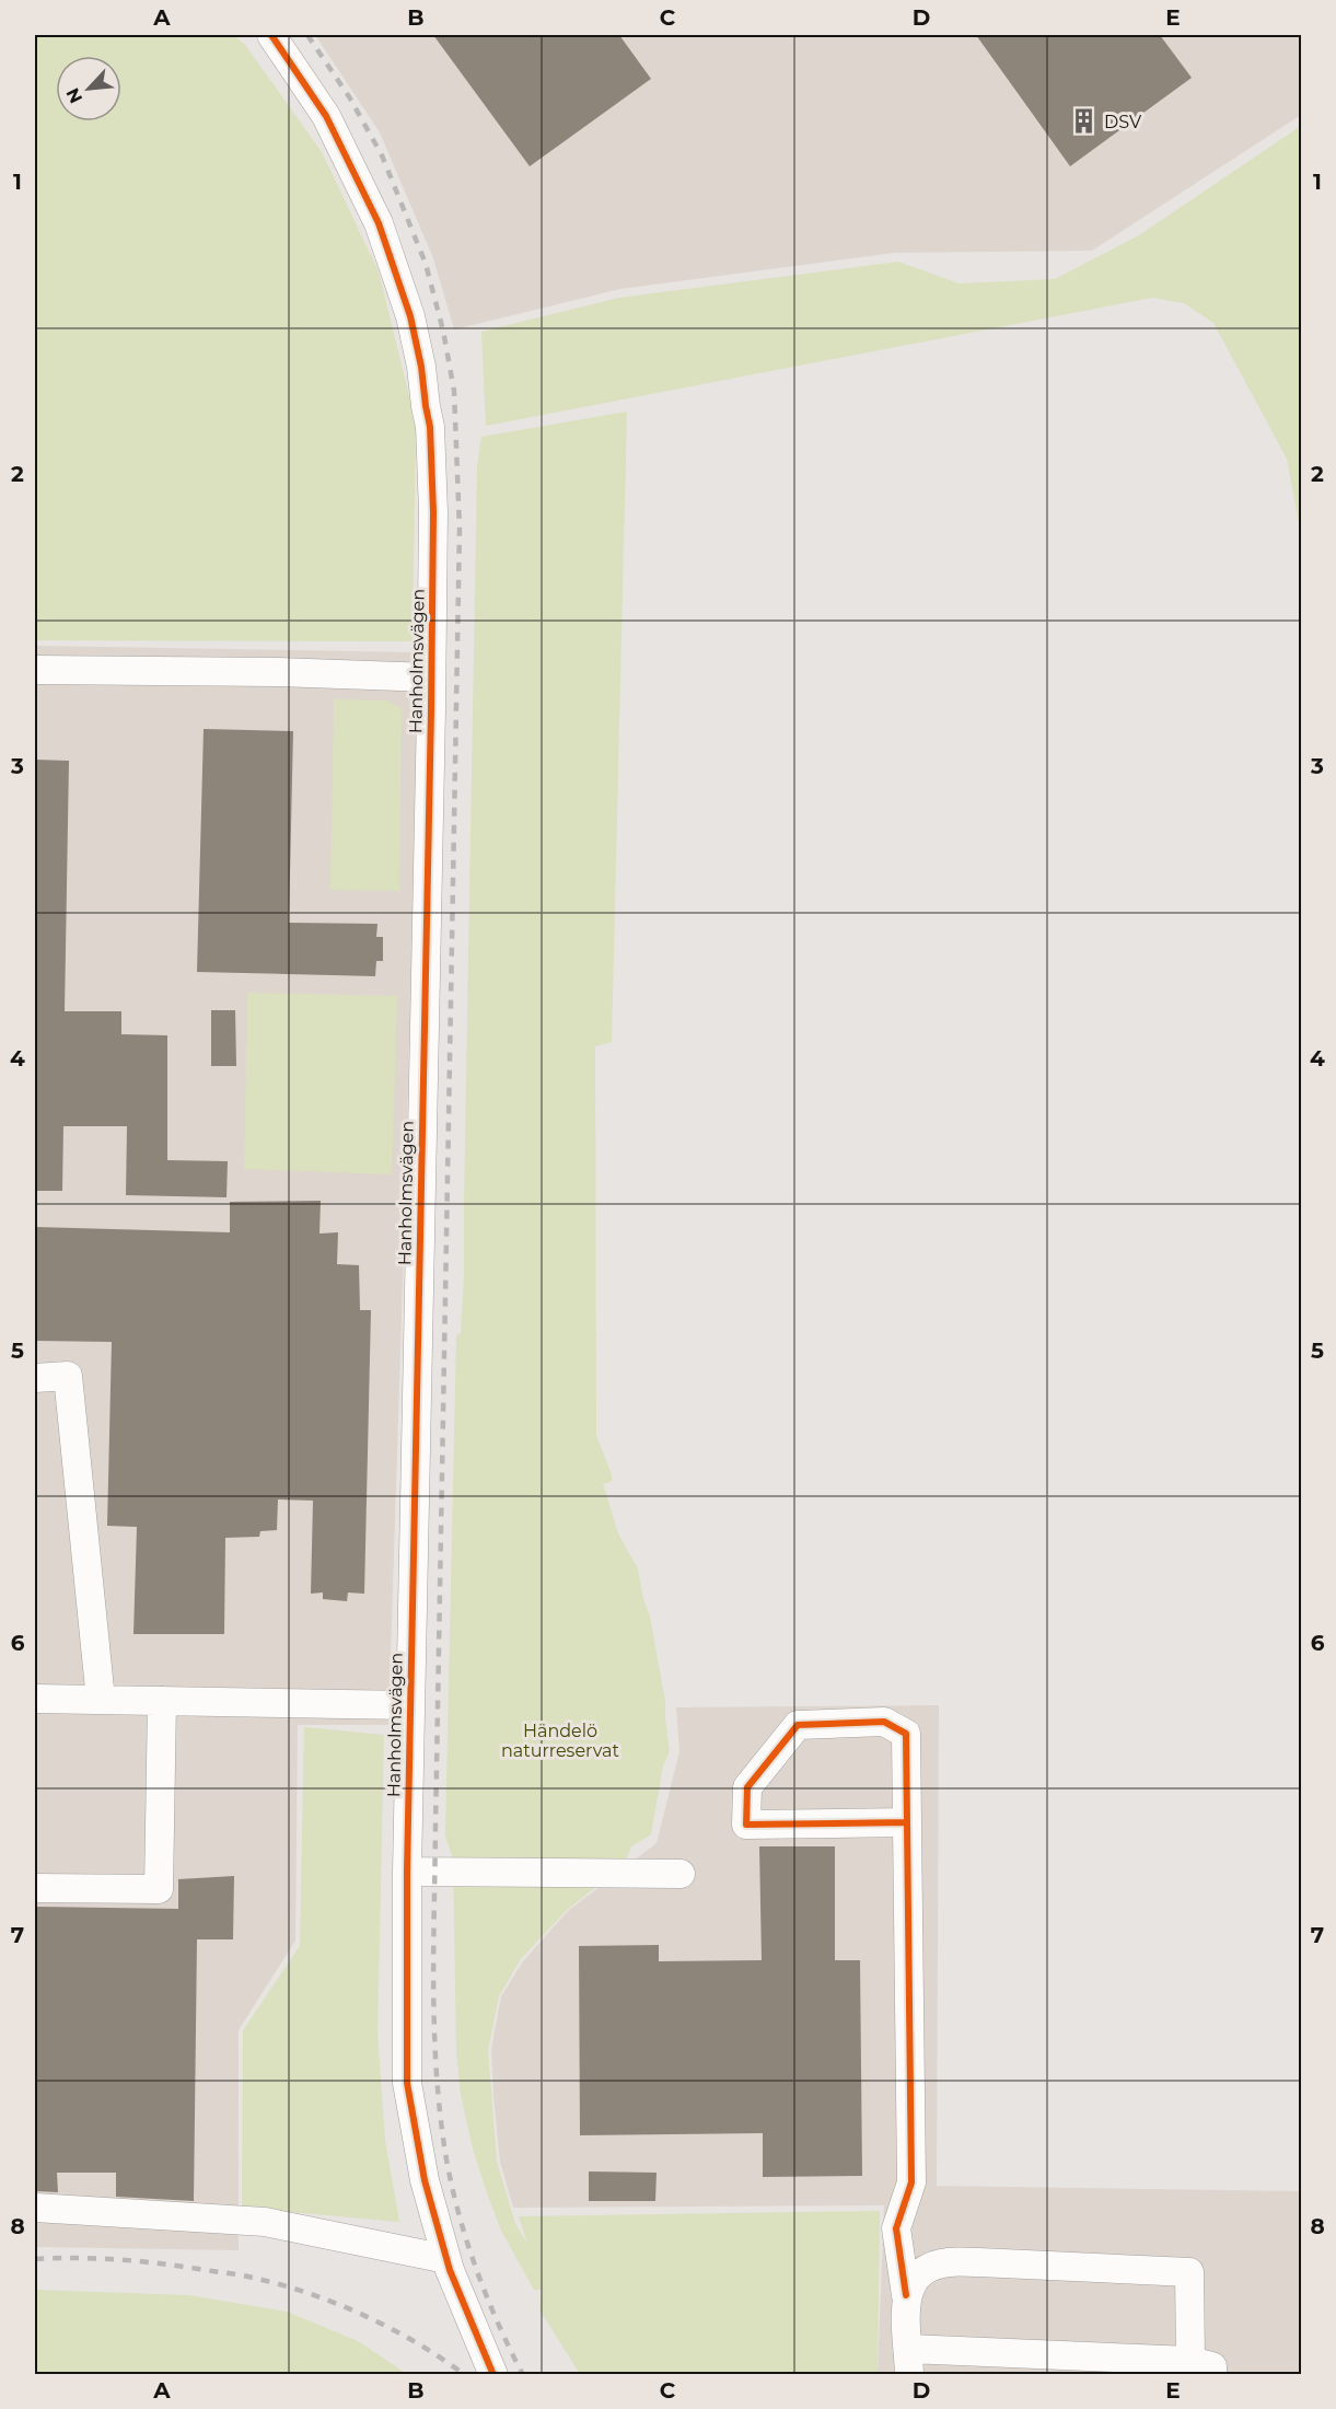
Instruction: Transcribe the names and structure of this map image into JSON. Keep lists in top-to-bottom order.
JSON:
{
  "streets": {
    "street": ["Hanholmsvägen"]
  },
  "parks": ["Händelö naturreservat"],
  "places": {
    "building": ["DSV"]
  },
  "north": "bottom left",
  "grid": {
    "columns": [
      "A",
      "B",
      "C",
      "D",
      "E"
    ],
    "rows": [
      "1",
      "2",
      "3",
      "4",
      "5",
      "6",
      "7",
      "8"
    ]
  }
}
